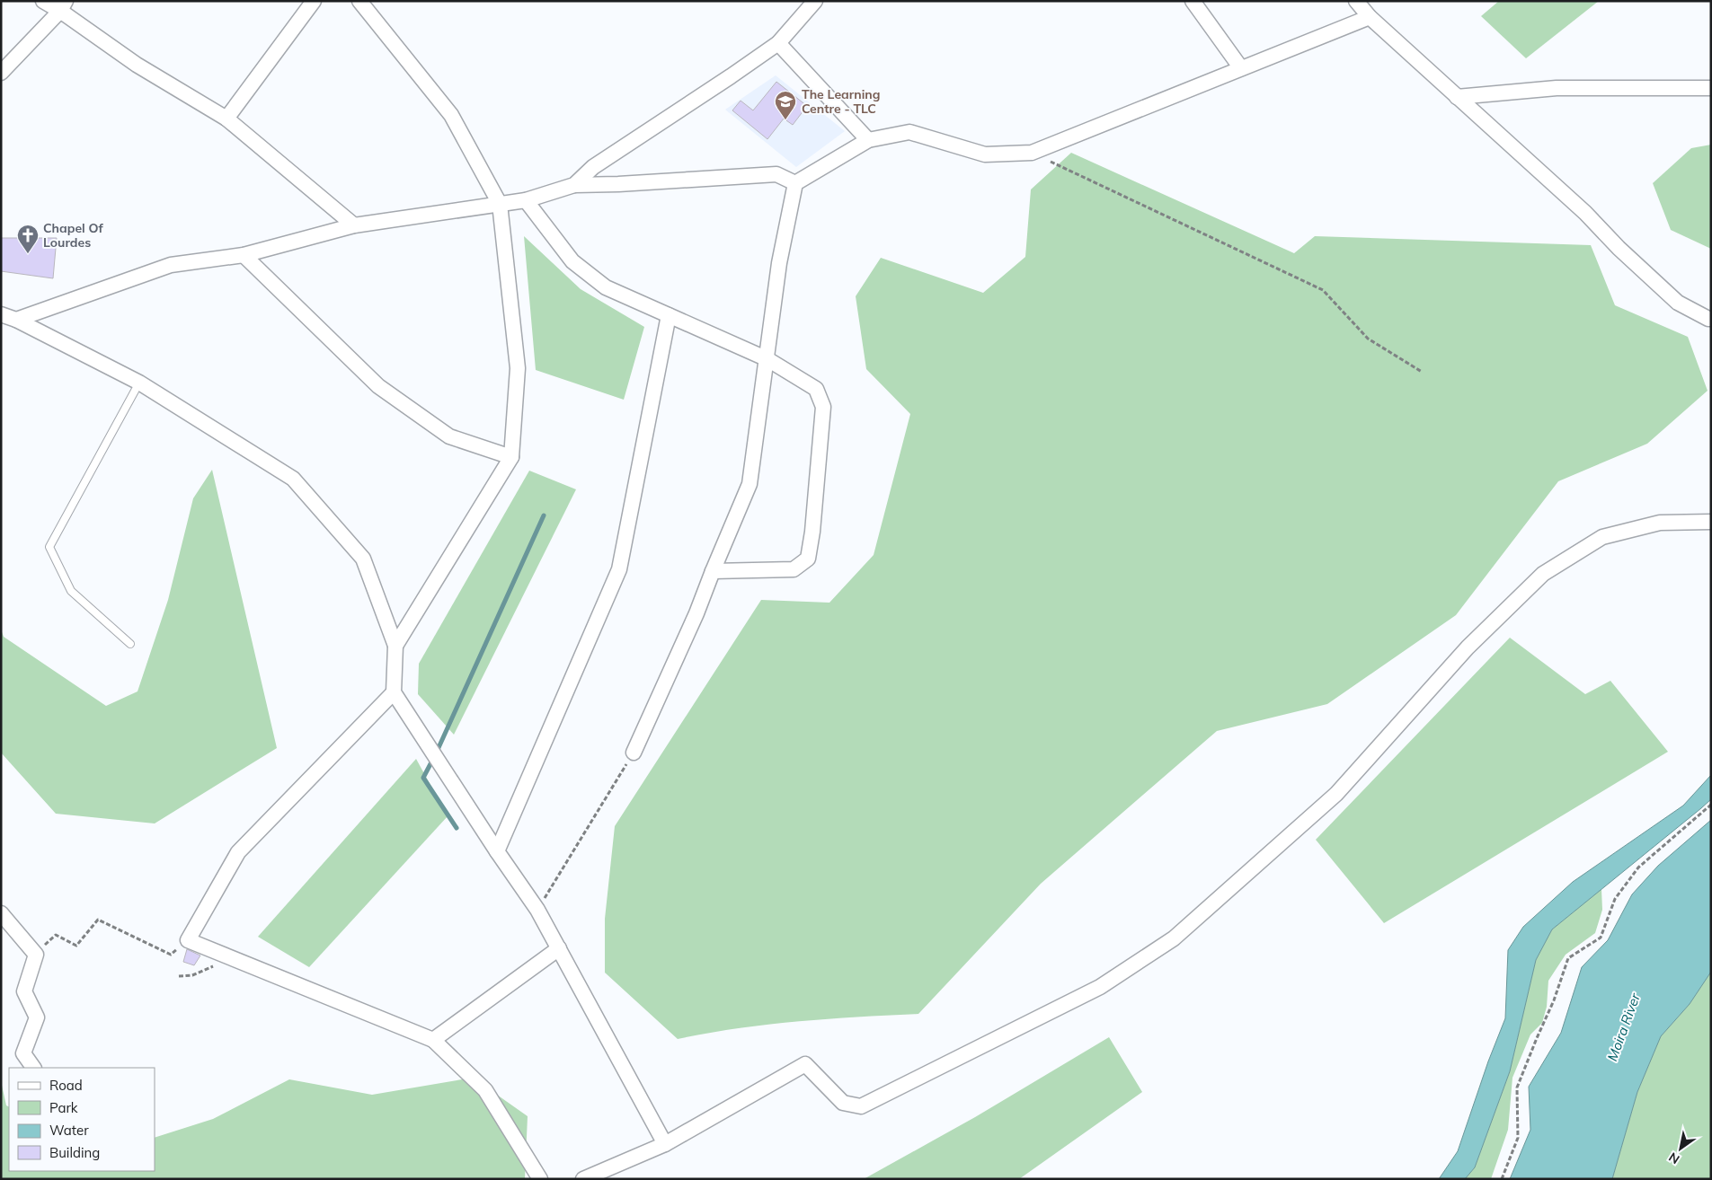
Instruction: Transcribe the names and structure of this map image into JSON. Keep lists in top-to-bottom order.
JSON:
{
  "water": ["Moira River"],
  "places": {
    "school or university": ["The Learning Centre - TLC"],
    "church": ["Chapel Of Lourdes"]
  },
  "legend": [
    "Road",
    "Park",
    "Water",
    "Building"
  ],
  "north": "bottom left"
}
